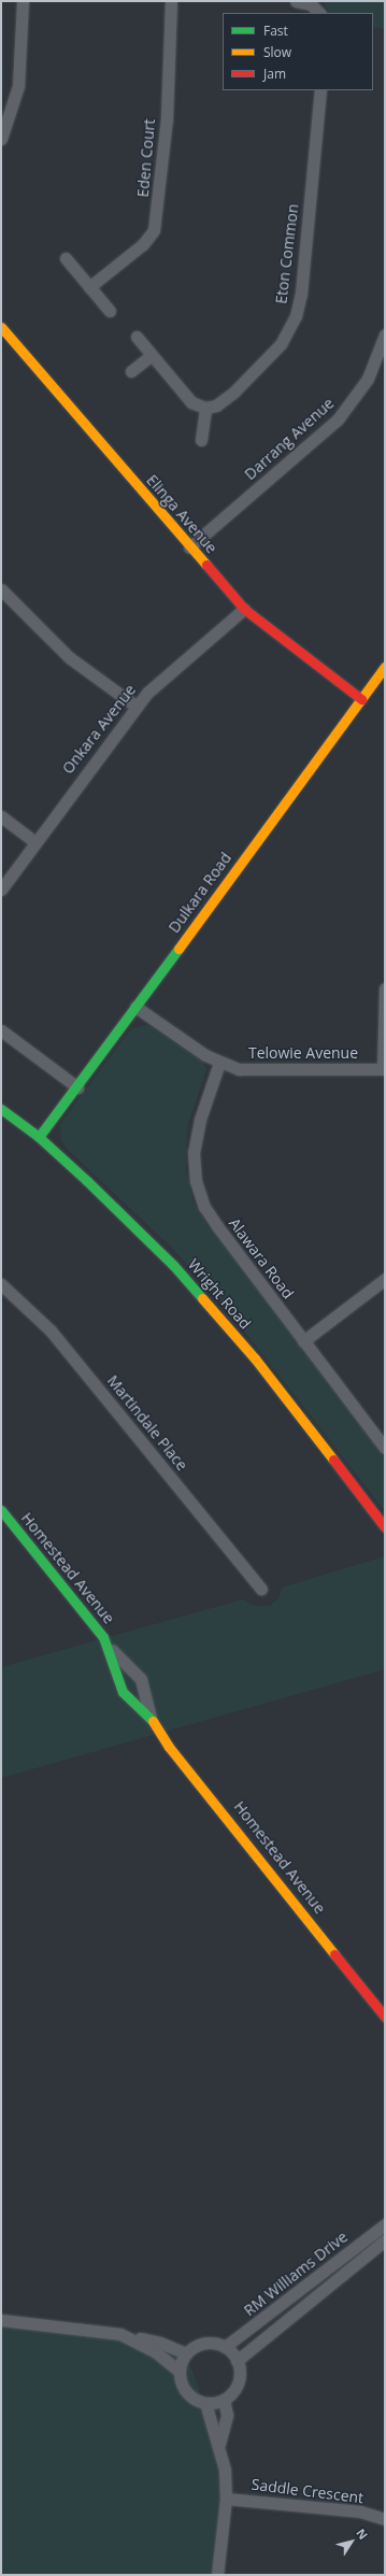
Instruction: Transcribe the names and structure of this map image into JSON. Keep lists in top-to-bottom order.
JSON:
{
  "streets": {
    "street": [
      "Eden Court",
      "Eton Common",
      "Darrang Avenue",
      "Elinga Avenue",
      "Onkara Avenue",
      "Dulkara Road",
      "Telowie Avenue",
      "Alawara Road",
      "Wright Road",
      "Martindale Place",
      "Homestead Avenue",
      "RM Williams Drive",
      "Saddle Crescent"
    ]
  },
  "crossings": [
    ["Darrang Avenue", "Elinga Avenue"],
    ["Elinga Avenue", "Onkara Avenue"],
    ["Elinga Avenue", "Dulkara Road"],
    ["Dulkara Road", "Telowie Avenue"],
    ["Dulkara Road", "Wright Road"],
    ["Telowie Avenue", "Alawara Road"]
  ],
  "legend": ["Fast", "Slow", "Jam"],
  "north": "top right"
}
